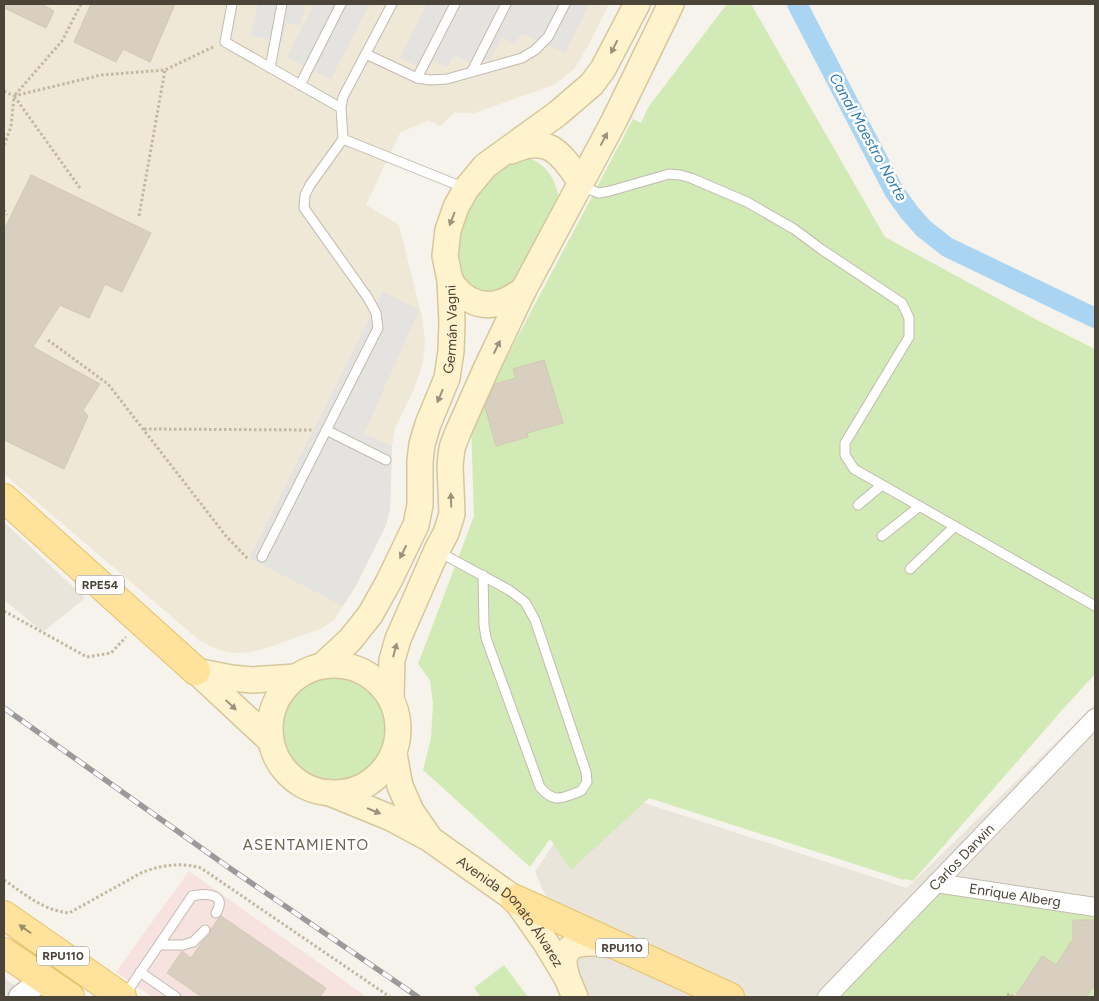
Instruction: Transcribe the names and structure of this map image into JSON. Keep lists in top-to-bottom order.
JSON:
{
  "streets": {
    "main road": [
      "Germán Vagni",
      "RPE54",
      "Avenida Donato Álvarez",
      "RPU110"
    ],
    "street": ["Carlos Darwin", "Enrique Alberg"]
  },
  "crossings": [
    ["Germán Vagni", "Avenida Donato Álvarez"],
    ["Carlos Darwin", "Enrique Alberg"],
    ["Avenida Donato Álvarez", "RPU110"]
  ],
  "districts": ["ASENTAMIENTO"],
  "water": ["Canal Maestro Norte"]
}
